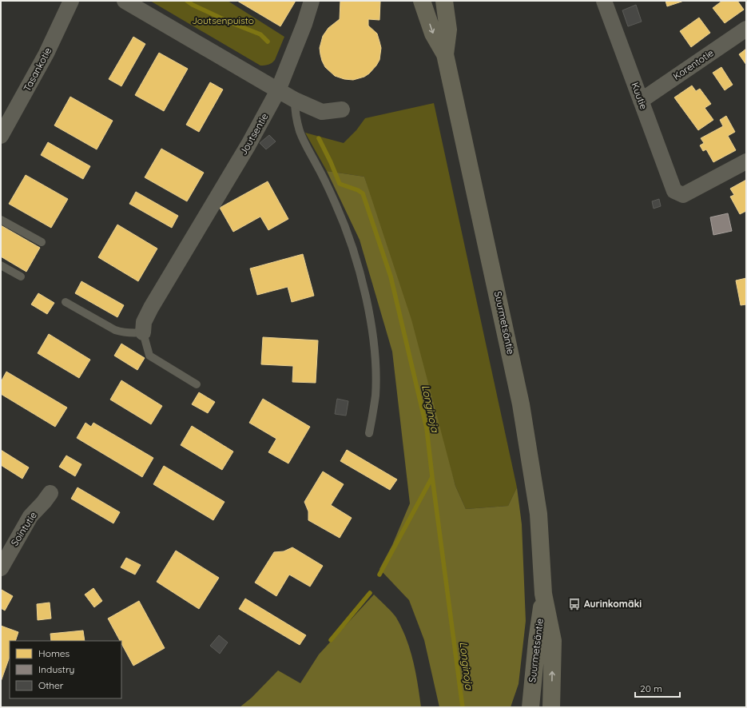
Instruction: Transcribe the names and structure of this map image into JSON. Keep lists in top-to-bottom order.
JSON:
{
  "streets": {
    "main road": ["Suurmetsäntie"],
    "street": [
      "Korentotie",
      "Tasankotie",
      "Kuutie",
      "Joutsentie",
      "Sointutie"
    ]
  },
  "crossings": [
    ["Korentotie", "Kuutie"]
  ],
  "water": ["Longinoja"],
  "parks": ["Joutsenpuisto"],
  "places": {
    "bus stop": ["Aurinkomäki"]
  },
  "legend": ["Homes", "Industry", "Other"],
  "scale_bar": "20 m"
}
